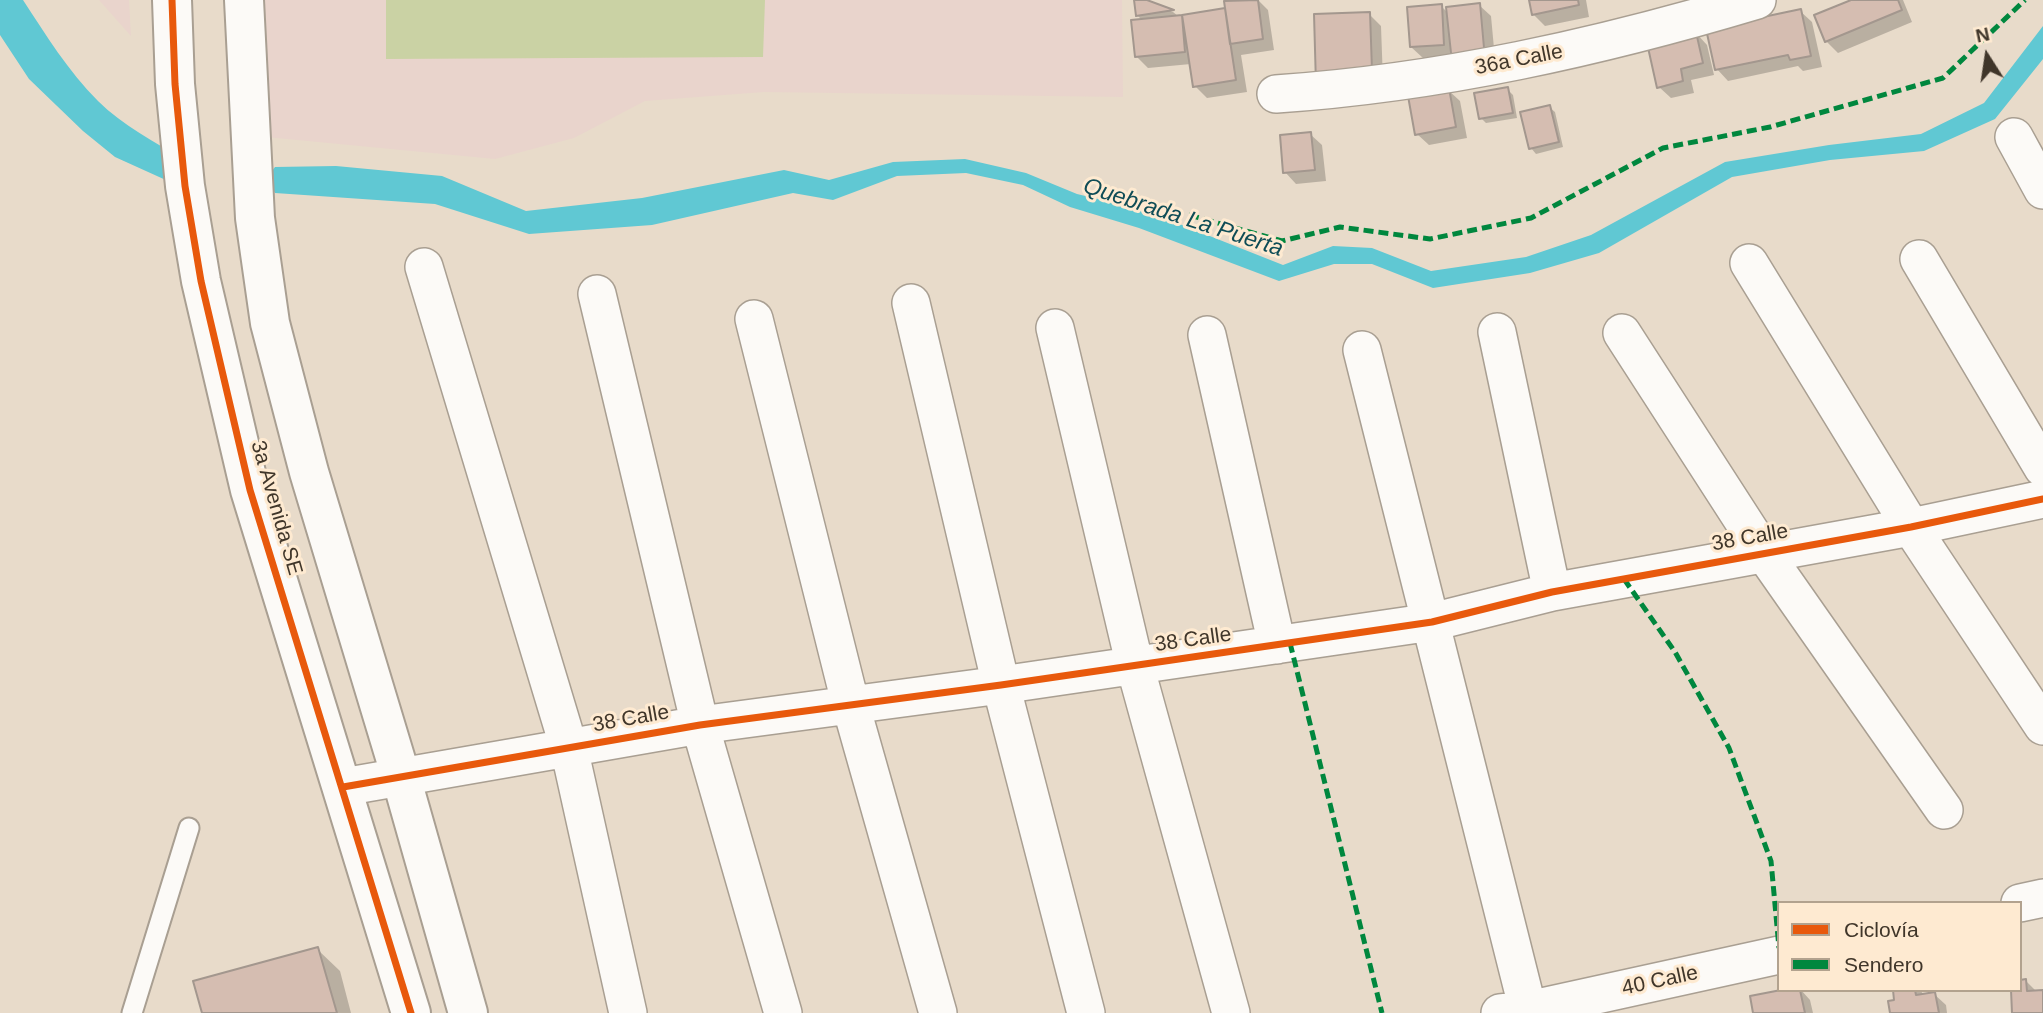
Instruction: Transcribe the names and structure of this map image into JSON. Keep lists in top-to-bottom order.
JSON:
{
  "streets": {
    "street": [
      "36a Calle",
      "3a Avenida SE",
      "38 Calle",
      "40 Calle"
    ]
  },
  "crossings": [
    ["3a Avenida SE", "38 Calle"]
  ],
  "water": ["Quebrada La Puerta"],
  "legend": ["Ciclovía", "Sendero"],
  "north": "top"
}
